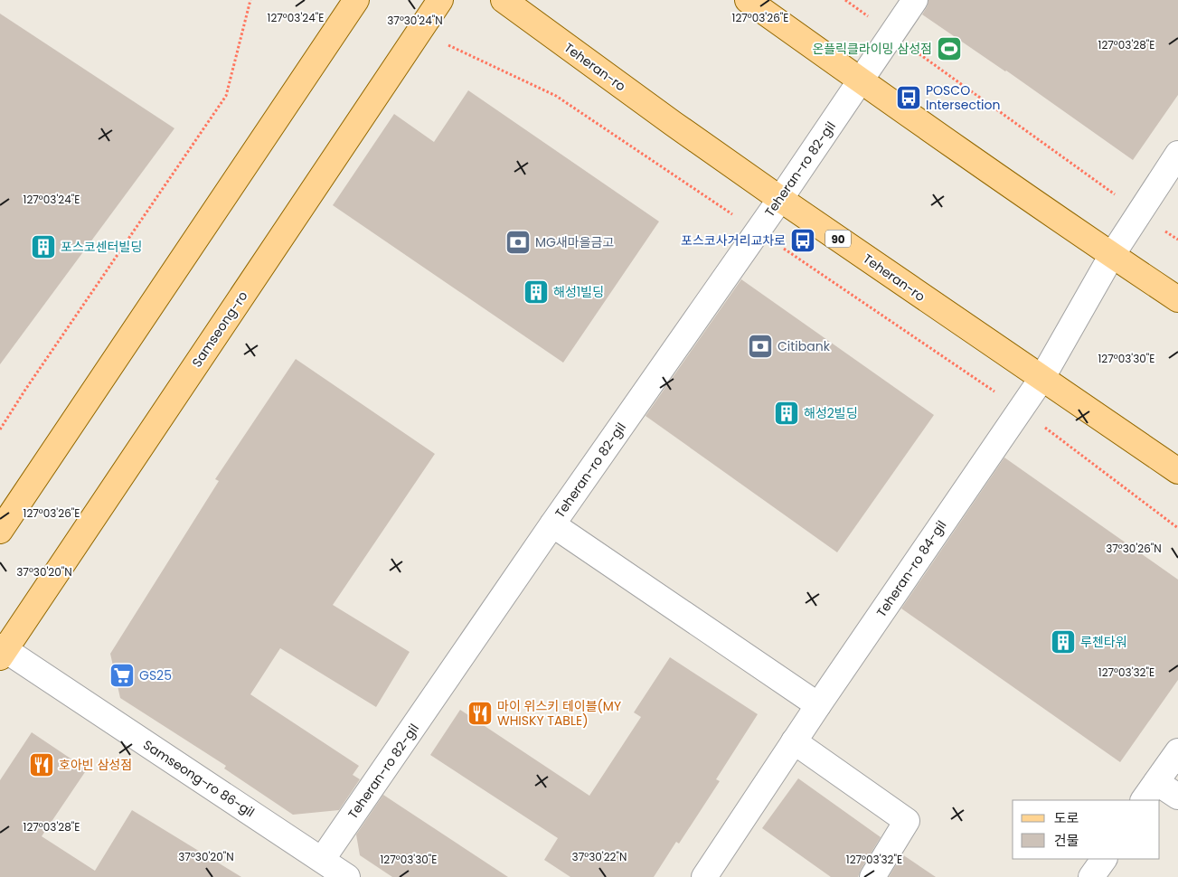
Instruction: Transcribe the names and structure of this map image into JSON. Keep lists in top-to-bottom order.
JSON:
{
  "streets": {
    "main road": ["Teheran-ro", "90", "Samseong-ro"],
    "street": ["Teheran-ro 82-gil", "Teheran-ro 84-gil", "Samseong-ro 86-gil"]
  },
  "crossings": [
    ["Teheran-ro", "Teheran-ro 82-gil"],
    ["Teheran-ro", "Teheran-ro 84-gil"],
    ["Teheran-ro 82-gil", "Samseong-ro 86-gil"],
    ["Samseong-ro", "Samseong-ro 86-gil"]
  ],
  "places": {
    "sports": ["온플릭클라이밍 삼성점"],
    "bus stop": ["POSCO Intersection", "포스코사거리교차로"],
    "bank": ["MG새마을금고", "Citibank"],
    "building": [
      "포스코센터빌딩",
      "해성1빌딩",
      "해성2빌딩",
      "루첸타워"
    ],
    "supermarket": ["GS25"],
    "restaurant": ["마이 위스키 테이블(MY WHISKY TABLE)", "호아빈 삼성점"]
  },
  "legend": ["도로", "건물"],
  "coordinates": [
    "127°03'24\"E",
    "127°03'26\"E",
    "37°30'24\"N",
    "127°03'28\"E",
    "127°03'30\"E",
    "37°30'26\"N",
    "37°30'20\"N",
    "127°03'32\"E",
    "37°30'22\"N"
  ]
}
